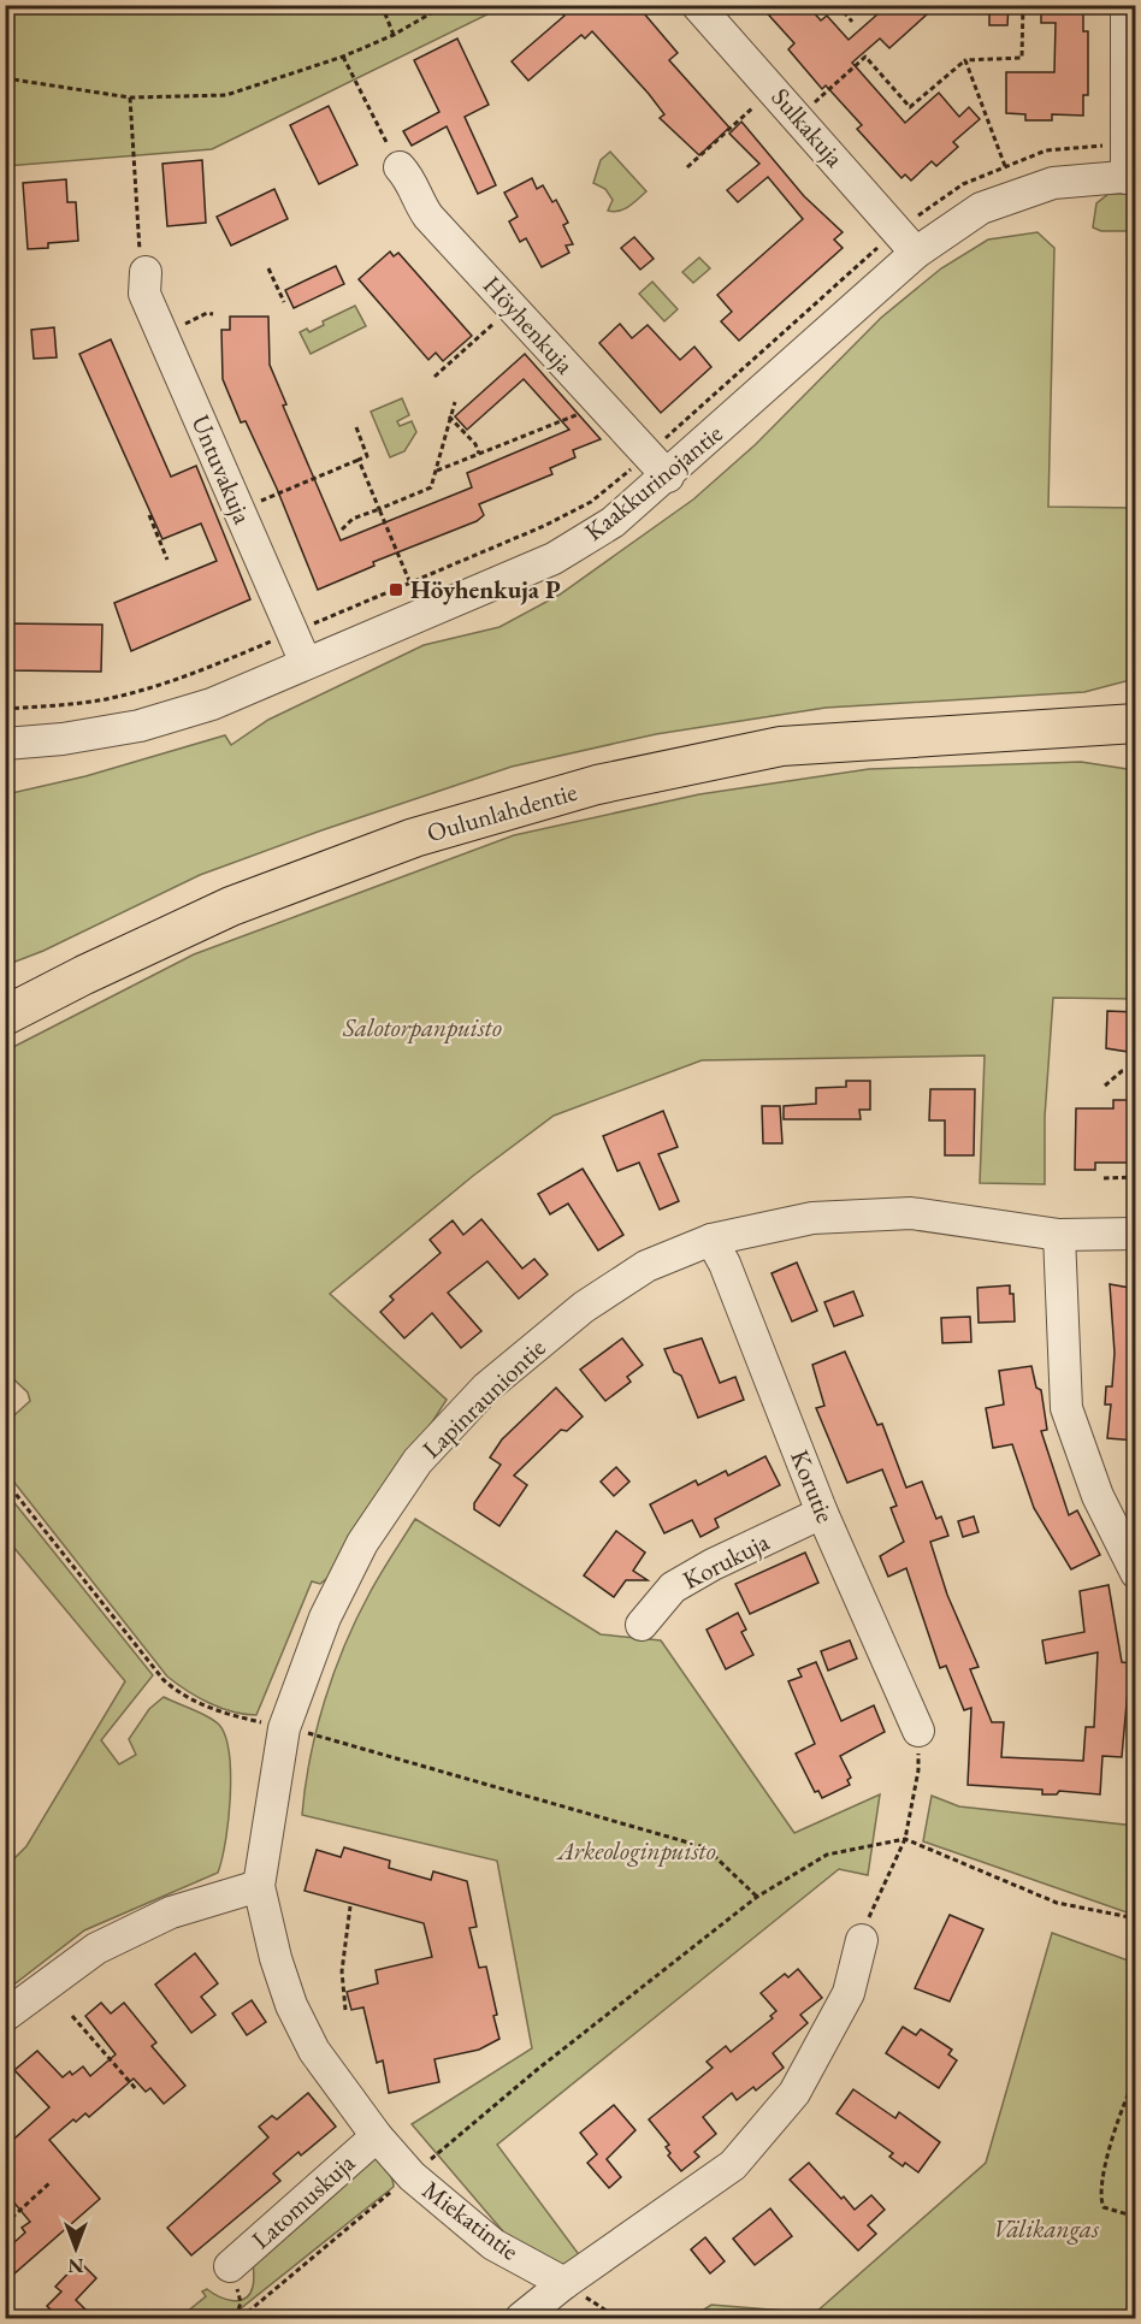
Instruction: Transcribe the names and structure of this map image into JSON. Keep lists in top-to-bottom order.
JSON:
{
  "streets": {
    "main road": ["Oulunlahdentie"],
    "street": [
      "Sulkakuja",
      "Höyhenkuja",
      "Untuvakuja",
      "Kaakkurinojantie",
      "Lapinrauniontie",
      "Korutie",
      "Korukuja",
      "Latomuskuja",
      "Miekatintie"
    ]
  },
  "crossings": [
    ["Sulkakuja", "Kaakkurinojantie"],
    ["Höyhenkuja", "Kaakkurinojantie"],
    ["Untuvakuja", "Kaakkurinojantie"],
    ["Lapinrauniontie", "Korutie"],
    ["Lapinrauniontie", "Miekatintie"],
    ["Korutie", "Korukuja"],
    ["Latomuskuja", "Miekatintie"]
  ],
  "parks": ["Salotorpanpuisto", "Arkeologinpuisto", "Välikangas"],
  "places": {
    "transit": ["Höyhenkuja P"]
  },
  "north": "bottom"
}
